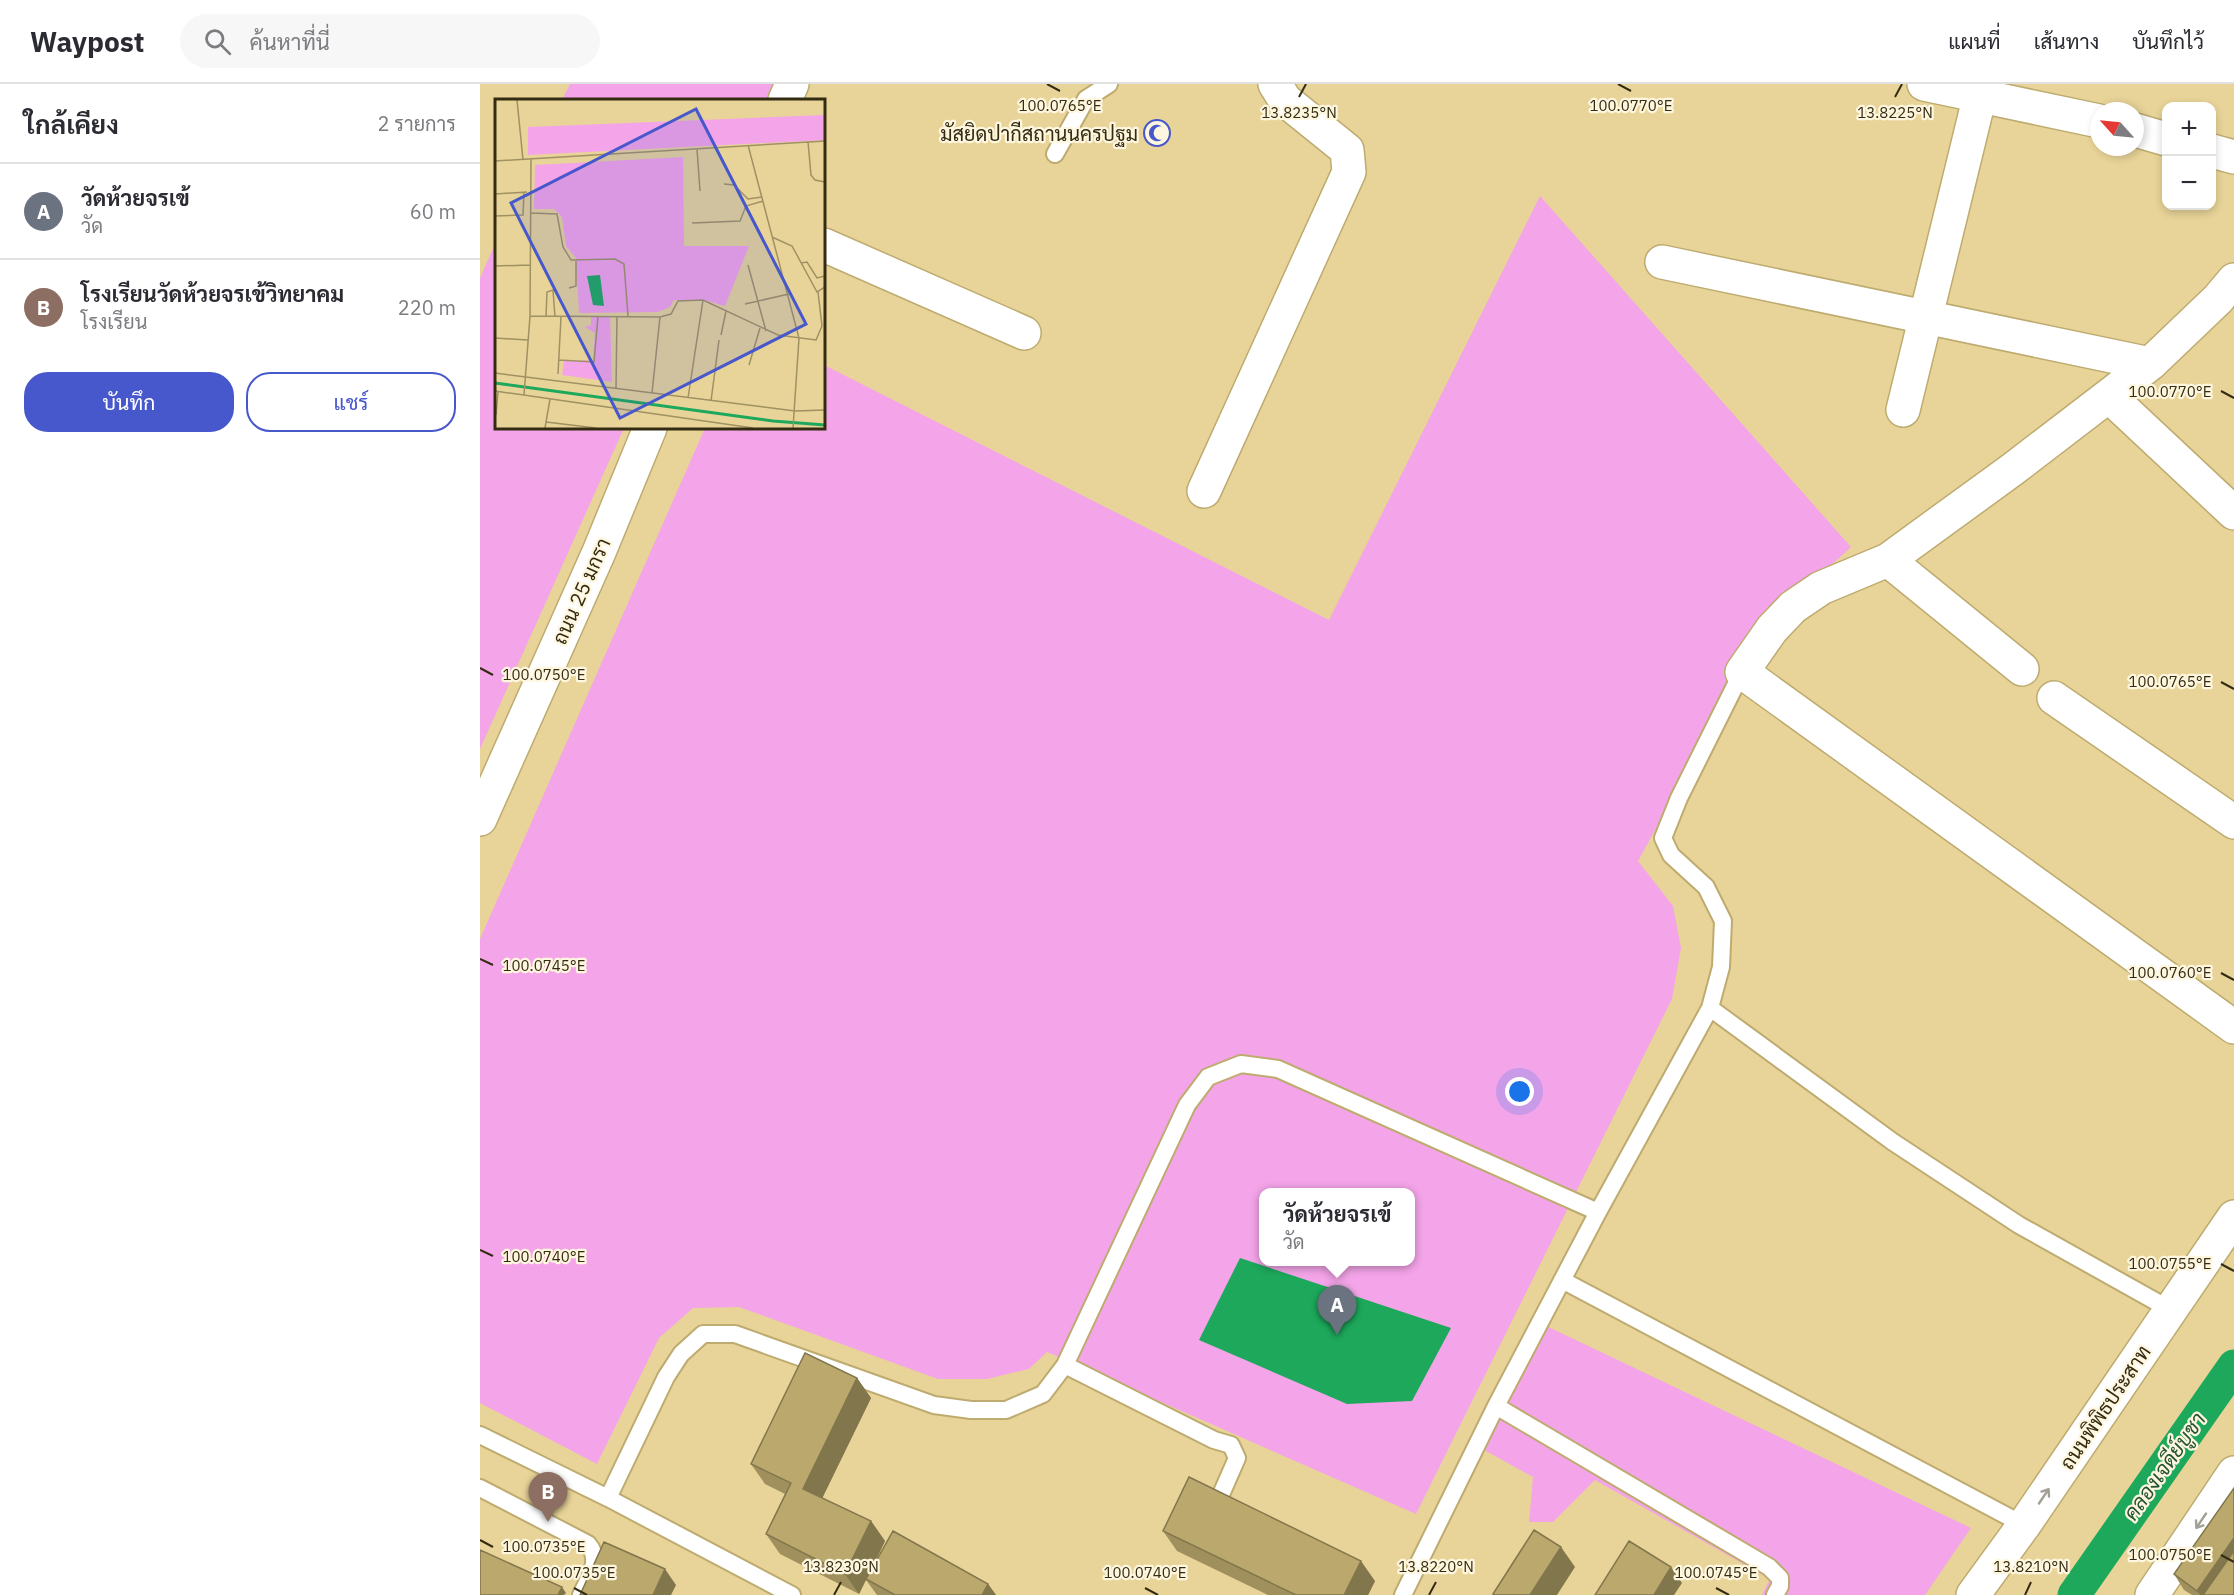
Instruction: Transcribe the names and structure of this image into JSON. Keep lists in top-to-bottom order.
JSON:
{
  "streets": {
    "street": ["ถนน 25 มกรา", "ถนนพิพิธประสาท"]
  },
  "water": ["คลองเจดีย์บูชา"],
  "places": {
    "mosque": ["มัสยิดปากีสถานนครปฐม"]
  },
  "north": "top left",
  "page": {
    "header": "Waypost",
    "search": "ค้นหาที่นี่",
    "nav": ["แผนที่", "เส้นทาง", "บันทึกไว้"],
    "heading": ["ใกล้เคียง", "2 รายการ"],
    "map_buttons": ["+", "−"],
    "list": [
      {
        "mark": "A",
        "name": "วัดห้วยจรเข้",
        "note": "วัด",
        "value": "60 m"
      },
      {
        "mark": "B",
        "name": "โรงเรียนวัดห้วยจรเข้วิทยาคม",
        "note": "โรงเรียน",
        "value": "220 m"
      }
    ],
    "buttons": ["บันทึก", "แชร์"],
    "popup": ["วัดห้วยจรเข้", "วัด"],
    "pins": ["A", "B"]
  },
  "coordinates": [
    "100.0765°E",
    "100.0770°E",
    "13.8235°N",
    "13.8225°N",
    "100.0750°E",
    "100.0745°E",
    "100.0760°E",
    "100.0740°E",
    "100.0755°E",
    "100.0735°E",
    "13.8230°N",
    "13.8220°N",
    "13.8210°N"
  ]
}
